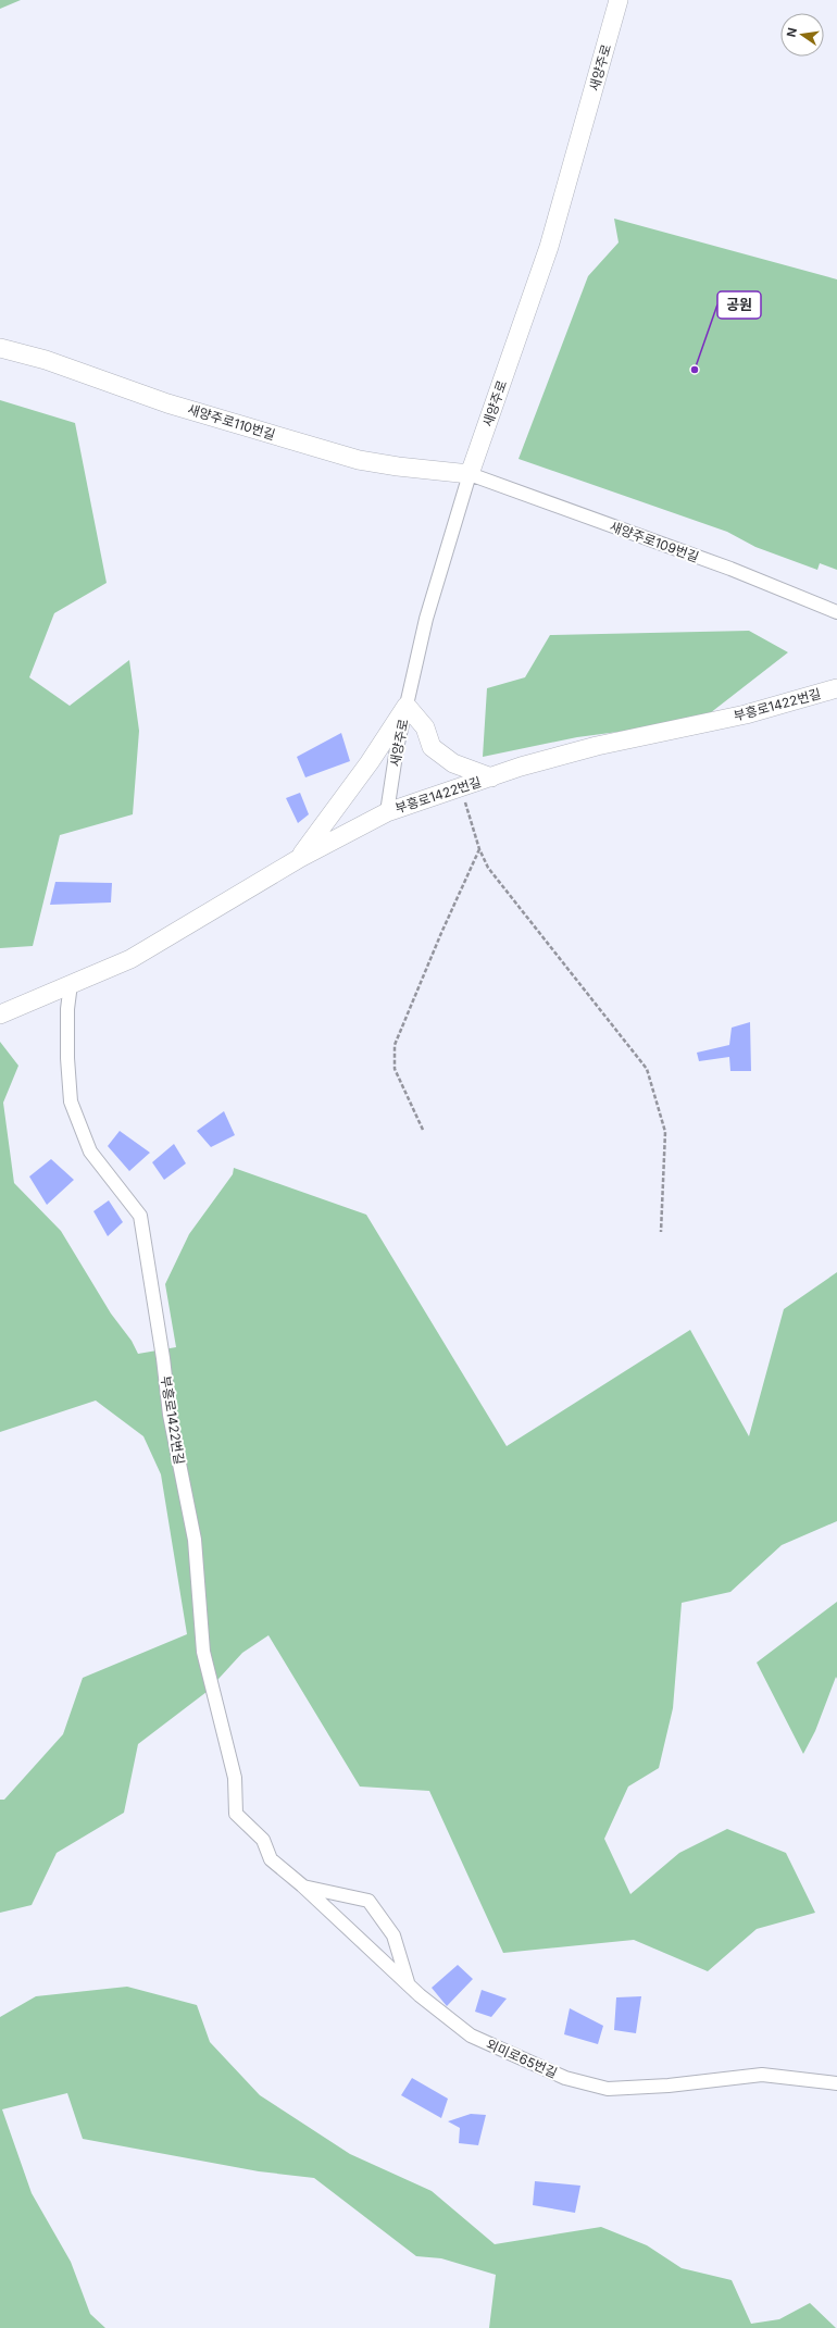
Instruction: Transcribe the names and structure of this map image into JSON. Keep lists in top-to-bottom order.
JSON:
{
  "streets": {
    "street": [
      "새양주로",
      "새양주로110번길",
      "새양주로109번길",
      "부흥로1422번길",
      "외미로65번길"
    ]
  },
  "crossings": [
    ["새양주로", "새양주로110번길"],
    ["새양주로", "새양주로109번길"],
    ["새양주로", "부흥로1422번길"],
    ["새양주로110번길", "새양주로109번길"],
    ["부흥로1422번길", "외미로65번길"]
  ],
  "places": ["공원"],
  "north": "left"
}
